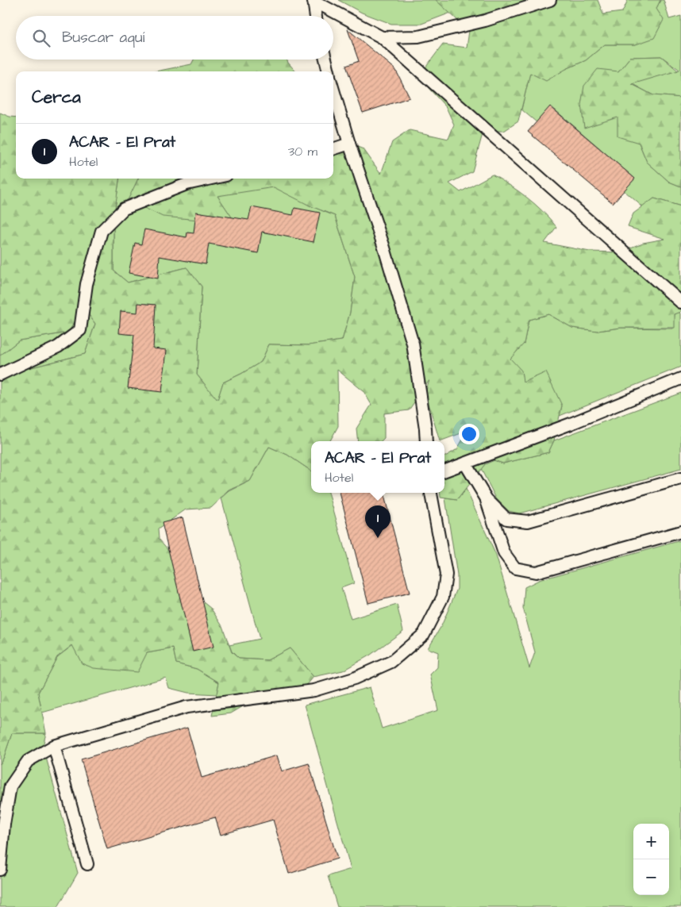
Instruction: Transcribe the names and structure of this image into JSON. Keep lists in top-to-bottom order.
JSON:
{
  "page": {
    "search": "Buscar aquí",
    "heading": "Cerca",
    "list": [
      {
        "mark": "1",
        "name": "ACAR - El Prat",
        "note": "Hotel",
        "value": "30 m"
      }
    ],
    "popup": ["ACAR - El Prat", "Hotel"],
    "pins": "1",
    "map_buttons": ["+", "−"]
  }
}
